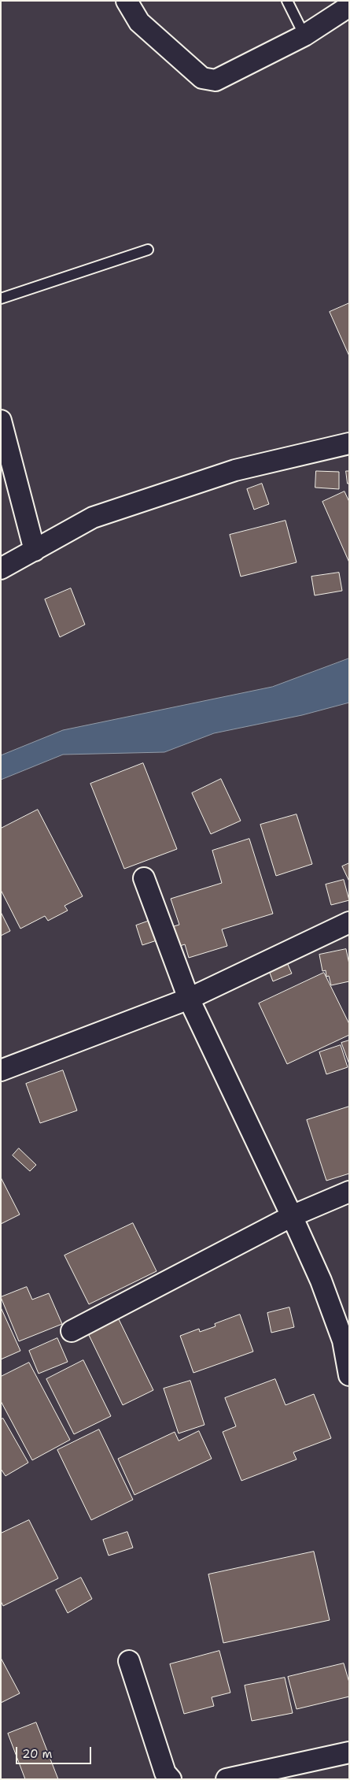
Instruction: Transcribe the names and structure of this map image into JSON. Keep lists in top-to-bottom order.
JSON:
{
  "scale_bar": "20 m"
}
